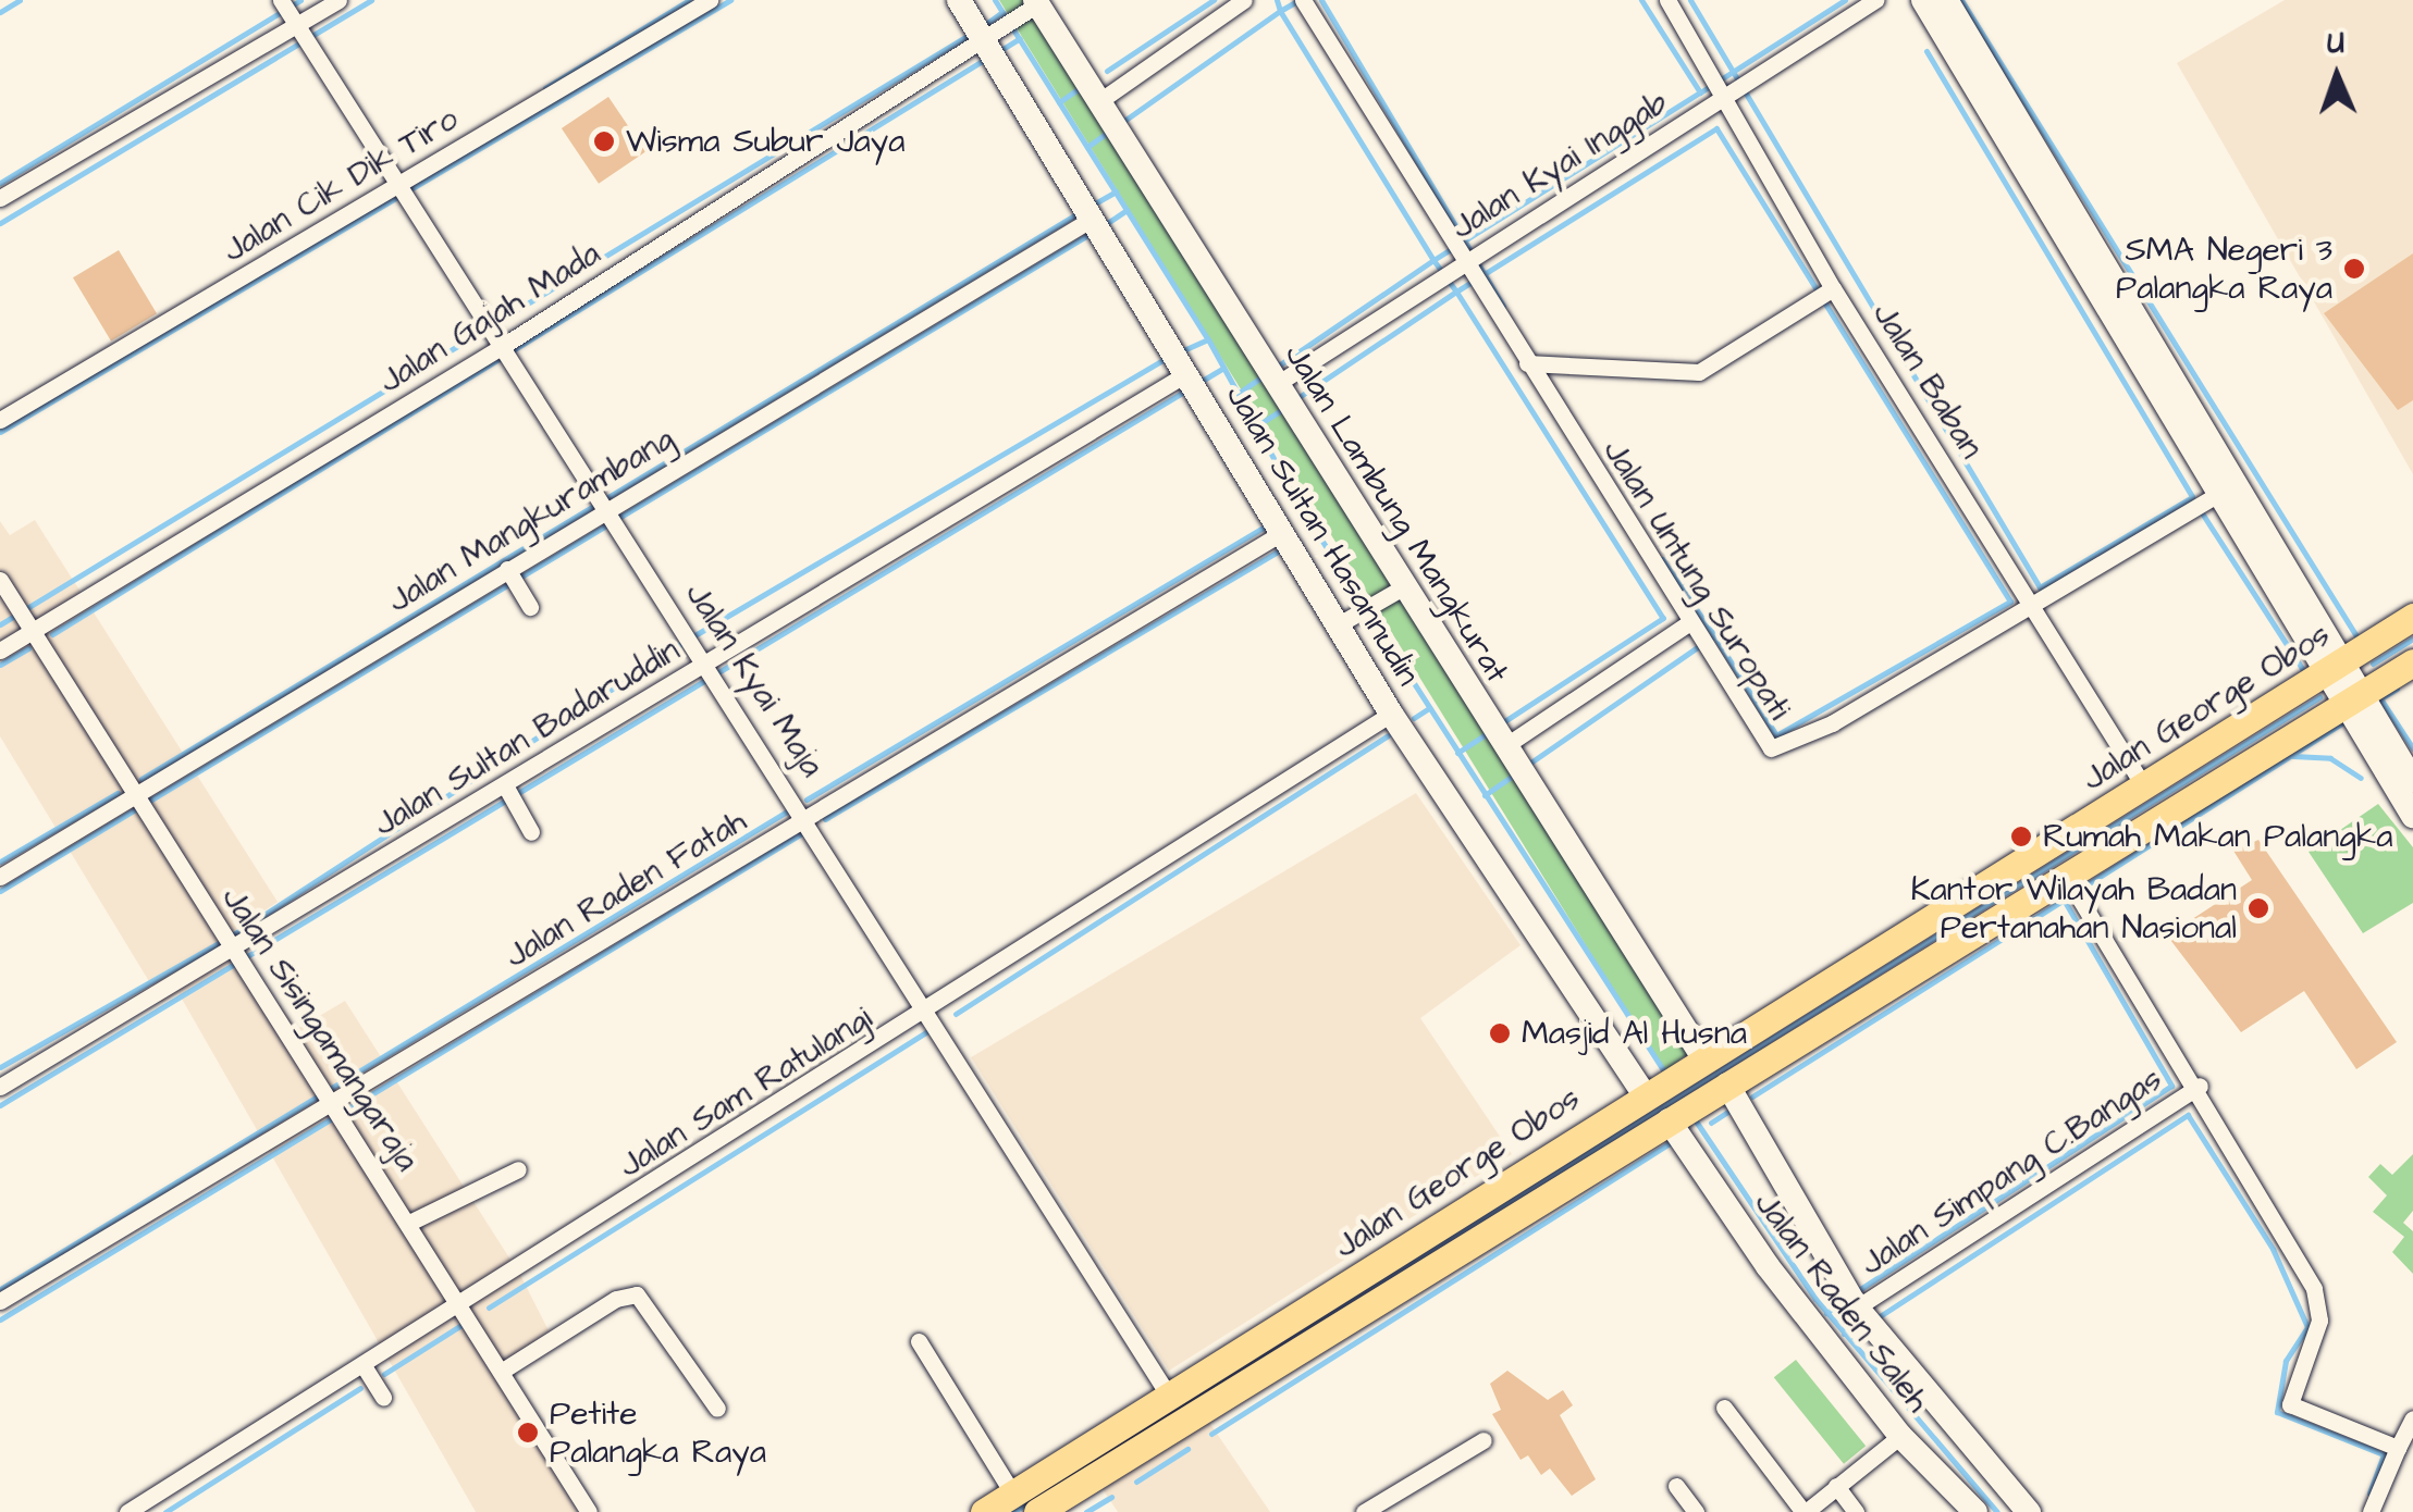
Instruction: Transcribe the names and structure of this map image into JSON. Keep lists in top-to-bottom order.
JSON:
{
  "streets": {
    "main road": ["Jalan George Obos"],
    "street": [
      "Jalan Kyai Inggab",
      "Jalan Cik Dik Tiro",
      "Jalan Gajah Mada",
      "Jalan Baban",
      "Jalan Lambung Mangkurat",
      "Jalan Mangkurambang",
      "Jalan Sultan Hasannudin",
      "Jalan Untung Suropati",
      "Jalan Kyai Maja",
      "Jalan Sultan Badaruddin",
      "Jalan Raden Fatah",
      "Jalan Sisingamangaraja",
      "Jalan Sam Ratulangi",
      "Jalan Simpang C.Bangas",
      "Jalan Raden Saleh"
    ]
  },
  "crossings": [
    ["Jalan Kyai Inggab", "Jalan Baban"],
    ["Jalan Kyai Inggab", "Jalan Lambung Mangkurat"],
    ["Jalan Cik Dik Tiro", "Jalan Kyai Maja"],
    ["Jalan Gajah Mada", "Jalan Lambung Mangkurat"],
    ["Jalan Gajah Mada", "Jalan Sultan Hasannudin"],
    ["Jalan Gajah Mada", "Jalan Kyai Maja"],
    ["Jalan Gajah Mada", "Jalan Sisingamangaraja"],
    ["Jalan Baban", "Jalan Untung Suropati"],
    ["Jalan Baban", "Jalan George Obos"],
    ["Jalan Lambung Mangkurat", "Jalan Sultan Hasannudin"],
    ["Jalan Lambung Mangkurat", "Jalan George Obos"],
    ["Jalan Mangkurambang", "Jalan Sultan Hasannudin"],
    ["Jalan Mangkurambang", "Jalan Kyai Maja"],
    ["Jalan Mangkurambang", "Jalan Sisingamangaraja"],
    ["Jalan Sultan Hasannudin", "Jalan George Obos"],
    ["Jalan Sultan Hasannudin", "Jalan Sultan Badaruddin"],
    ["Jalan Sultan Hasannudin", "Jalan Raden Fatah"],
    ["Jalan Sultan Hasannudin", "Jalan Sam Ratulangi"],
    ["Jalan Kyai Maja", "Jalan George Obos"],
    ["Jalan Kyai Maja", "Jalan Sultan Badaruddin"],
    ["Jalan Kyai Maja", "Jalan Raden Fatah"],
    ["Jalan Kyai Maja", "Jalan Sam Ratulangi"],
    ["Jalan George Obos", "Jalan Raden Saleh"],
    ["Jalan Sultan Badaruddin", "Jalan Sisingamangaraja"],
    ["Jalan Raden Fatah", "Jalan Sisingamangaraja"],
    ["Jalan Sisingamangaraja", "Jalan Sam Ratulangi"]
  ],
  "places": [
    "Wisma Subur Jaya",
    "SMA Negeri 3 Palangka Raya",
    "Rumah Makan Palangka",
    "Kantor Wilayah Badan Pertanahan Nasional",
    "Masjid Al Husna",
    "Petite Palangka Raya"
  ],
  "north": "top"
}
